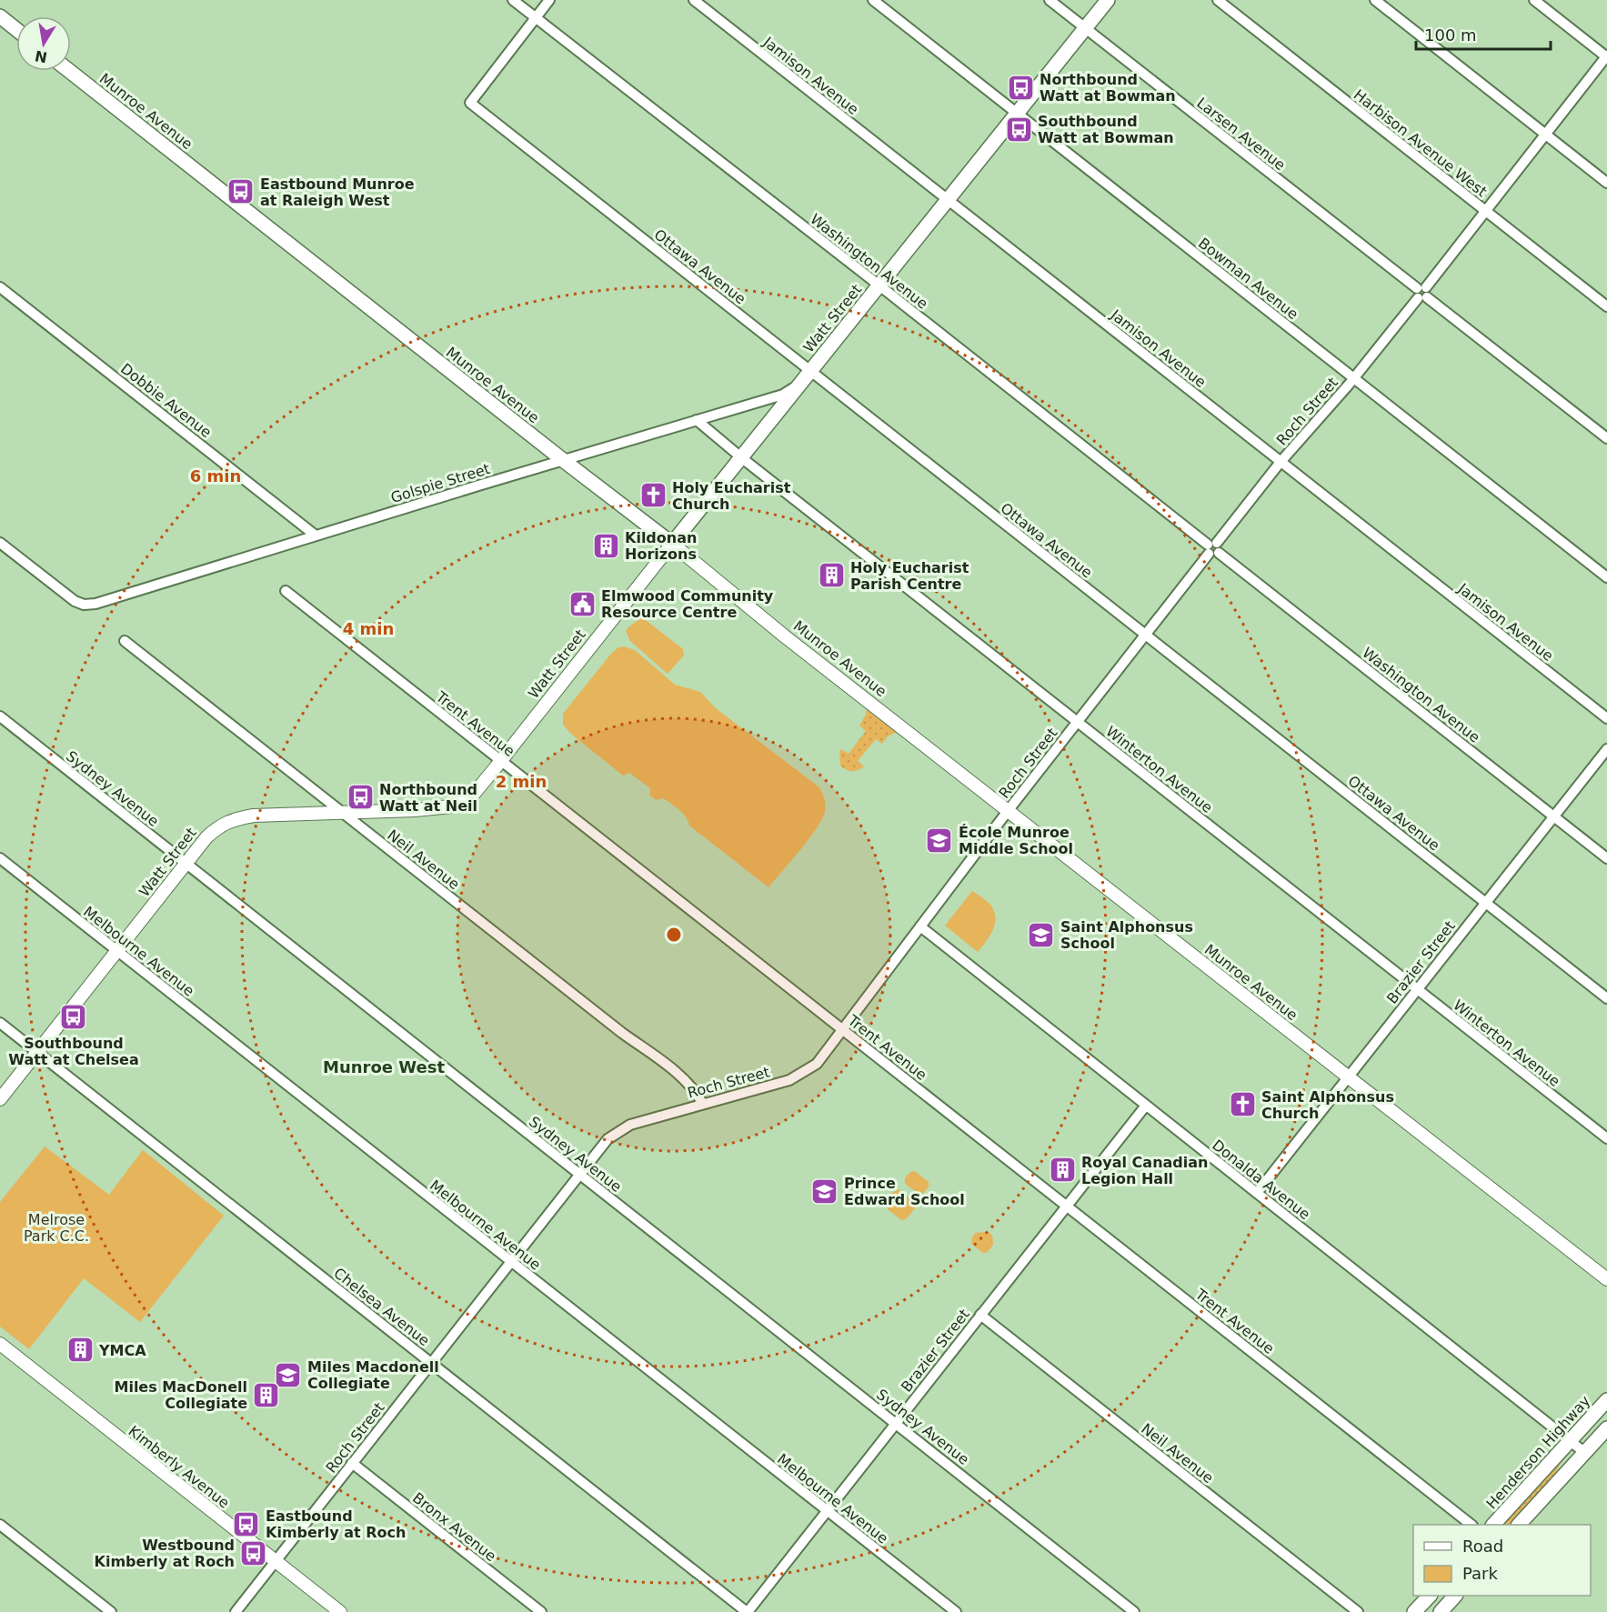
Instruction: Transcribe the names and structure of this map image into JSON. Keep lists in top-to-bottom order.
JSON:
{
  "streets": {
    "main road": ["Munroe Avenue", "Watt Street", "Henderson Highway"],
    "street": [
      "Jamison Avenue",
      "Larsen Avenue",
      "Harbison Avenue West",
      "Washington Avenue",
      "Ottawa Avenue",
      "Bowman Avenue",
      "Dobbie Avenue",
      "Roch Street",
      "Golspie Street",
      "Trent Avenue",
      "Winterton Avenue",
      "Sydney Avenue",
      "Neil Avenue",
      "Melbourne Avenue",
      "Brazier Street",
      "Donalda Avenue",
      "Chelsea Avenue",
      "Kimberly Avenue",
      "Bronx Avenue"
    ]
  },
  "crossings": [
    ["Jamison Avenue", "Watt Street"],
    ["Jamison Avenue", "Roch Street"],
    ["Munroe Avenue", "Watt Street"],
    ["Munroe Avenue", "Roch Street"],
    ["Munroe Avenue", "Golspie Street"],
    ["Munroe Avenue", "Brazier Street"],
    ["Larsen Avenue", "Watt Street"],
    ["Larsen Avenue", "Roch Street"],
    ["Harbison Avenue West", "Roch Street"],
    ["Washington Avenue", "Ottawa Avenue"],
    ["Washington Avenue", "Watt Street"],
    ["Washington Avenue", "Roch Street"],
    ["Washington Avenue", "Brazier Street"],
    ["Ottawa Avenue", "Watt Street"],
    ["Ottawa Avenue", "Roch Street"],
    ["Ottawa Avenue", "Golspie Street"],
    ["Ottawa Avenue", "Brazier Street"],
    ["Bowman Avenue", "Watt Street"],
    ["Bowman Avenue", "Roch Street"],
    ["Watt Street", "Golspie Street"],
    ["Watt Street", "Trent Avenue"],
    ["Watt Street", "Winterton Avenue"],
    ["Watt Street", "Sydney Avenue"],
    ["Watt Street", "Neil Avenue"],
    ["Watt Street", "Melbourne Avenue"],
    ["Watt Street", "Chelsea Avenue"],
    ["Dobbie Avenue", "Golspie Street"],
    ["Roch Street", "Trent Avenue"],
    ["Roch Street", "Winterton Avenue"],
    ["Roch Street", "Sydney Avenue"],
    ["Roch Street", "Neil Avenue"],
    ["Roch Street", "Melbourne Avenue"],
    ["Roch Street", "Donalda Avenue"],
    ["Roch Street", "Chelsea Avenue"],
    ["Roch Street", "Kimberly Avenue"],
    ["Roch Street", "Bronx Avenue"],
    ["Golspie Street", "Winterton Avenue"],
    ["Trent Avenue", "Brazier Street"],
    ["Winterton Avenue", "Brazier Street"],
    ["Sydney Avenue", "Brazier Street"],
    ["Neil Avenue", "Brazier Street"],
    ["Melbourne Avenue", "Brazier Street"],
    ["Brazier Street", "Donalda Avenue"],
    ["Brazier Street", "Chelsea Avenue"],
    ["Donalda Avenue", "Henderson Highway"]
  ],
  "districts": ["Munroe West"],
  "parks": ["Melrose Park C.C."],
  "places": {
    "bus stop": [
      "Northbound Watt at Bowman",
      "Southbound Watt at Bowman",
      "Eastbound Munroe at Raleigh West",
      "Northbound Watt at Neil",
      "Southbound Watt at Chelsea",
      "Eastbound Kimberly at Roch",
      "Westbound Kimberly at Roch"
    ],
    "church": ["Holy Eucharist Church", "Saint Alphonsus Church"],
    "building": [
      "Kildonan Horizons",
      "Holy Eucharist Parish Centre",
      "Royal Canadian Legion Hall",
      "YMCA",
      "Miles MacDonell Collegiate"
    ],
    "public building": ["Elmwood Community Resource Centre"],
    "school or university": [
      "École Munroe Middle School",
      "Saint Alphonsus School",
      "Prince Edward School",
      "Miles Macdonell Collegiate"
    ]
  },
  "legend": ["Road", "Park"],
  "scale_bar": "100 m",
  "north": "bottom",
  "rings": ["6 min", "4 min", "2 min"]
}
